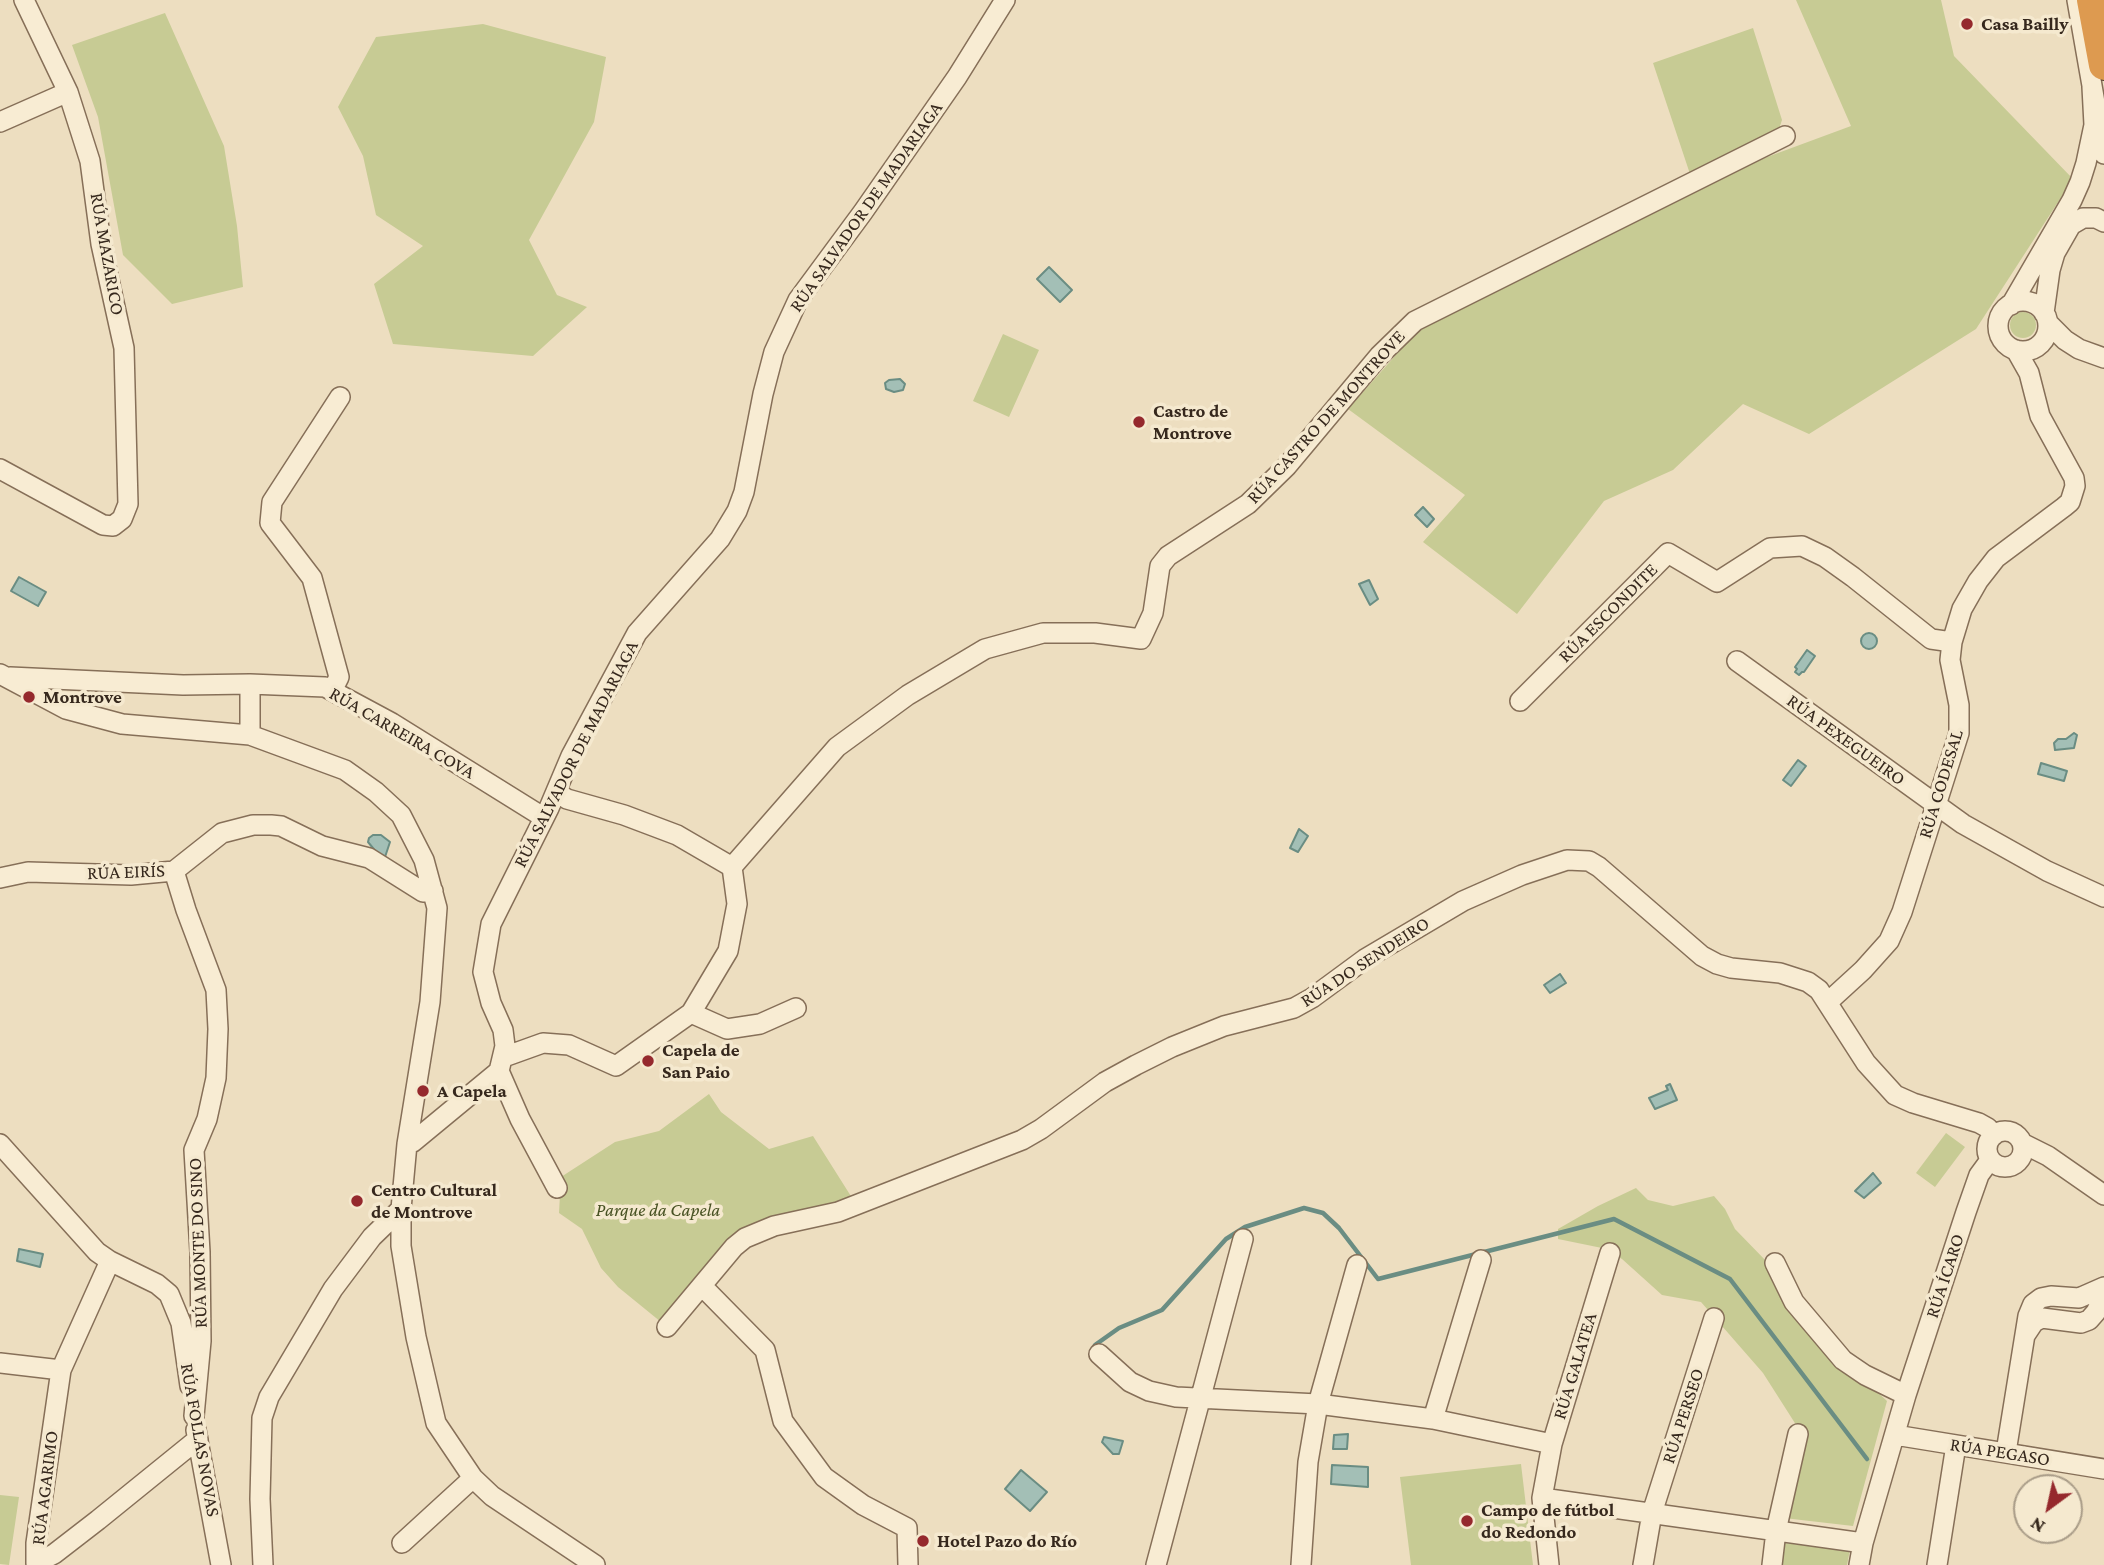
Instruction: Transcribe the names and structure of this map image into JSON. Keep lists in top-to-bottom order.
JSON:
{
  "streets": {
    "street": [
      "RÚA SALVADOR DE MADARIAGA",
      "RÚA MAZARICO",
      "RÚA CASTRO DE MONTROVE",
      "RÚA ESCONDITE",
      "RÚA CARREIRA COVA",
      "RÚA PEXEGUEIRO",
      "RÚA CODESAL",
      "RÚA EIRÍS",
      "RÚA DO SENDEIRO",
      "RÚA MONTE DO SINO",
      "RÚA ÍCARO",
      "RÚA GALATEA",
      "RÚA PERSEO",
      "RÚA FOLLAS NOVAS",
      "RÚA PEGASO",
      "RÚA AGARIMO"
    ]
  },
  "crossings": [
    ["RÚA SALVADOR DE MADARIAGA", "RÚA CARREIRA COVA"],
    ["RÚA ESCONDITE", "RÚA CODESAL"],
    ["RÚA PEXEGUEIRO", "RÚA CODESAL"],
    ["RÚA CODESAL", "RÚA DO SENDEIRO"],
    ["RÚA EIRÍS", "RÚA MONTE DO SINO"],
    ["RÚA DO SENDEIRO", "RÚA ÍCARO"],
    ["RÚA MONTE DO SINO", "RÚA FOLLAS NOVAS"],
    ["RÚA ÍCARO", "RÚA PEGASO"],
    ["RÚA FOLLAS NOVAS", "RÚA AGARIMO"]
  ],
  "parks": ["Parque da Capela"],
  "places": [
    "Casa Bailly",
    "Castro de Montrove",
    "Montrove",
    "Capela de San Paio",
    "A Capela",
    "Centro Cultural de Montrove",
    "Campo de fútbol do Redondo",
    "Hotel Pazo do Río"
  ],
  "north": "bottom left"
}
